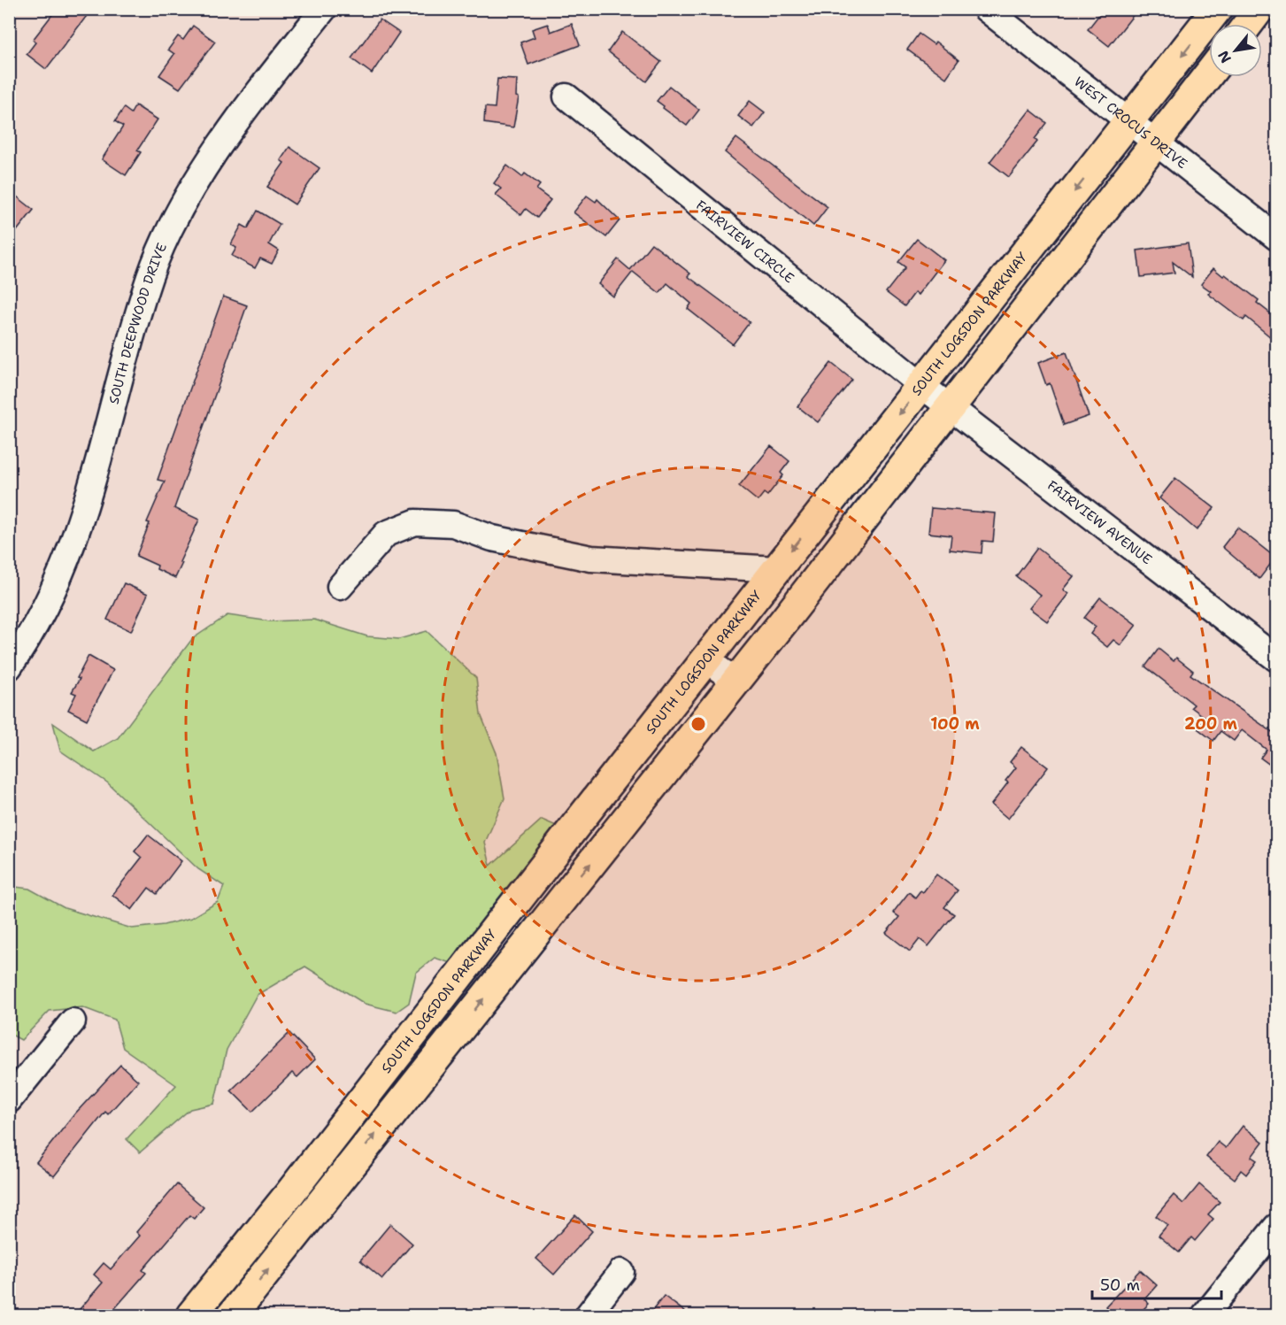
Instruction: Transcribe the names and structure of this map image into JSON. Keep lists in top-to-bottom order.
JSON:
{
  "streets": {
    "main road": ["SOUTH LOGSDON PARKWAY"],
    "street": [
      "WEST CROCUS DRIVE",
      "FAIRVIEW CIRCLE",
      "SOUTH DEEPWOOD DRIVE",
      "FAIRVIEW AVENUE"
    ]
  },
  "crossings": [
    ["WEST CROCUS DRIVE", "SOUTH LOGSDON PARKWAY"],
    ["FAIRVIEW CIRCLE", "SOUTH LOGSDON PARKWAY"],
    ["FAIRVIEW CIRCLE", "FAIRVIEW AVENUE"],
    ["SOUTH LOGSDON PARKWAY", "FAIRVIEW AVENUE"]
  ],
  "scale_bar": "50 m",
  "north": "bottom left",
  "rings": ["100 m", "200 m"]
}
